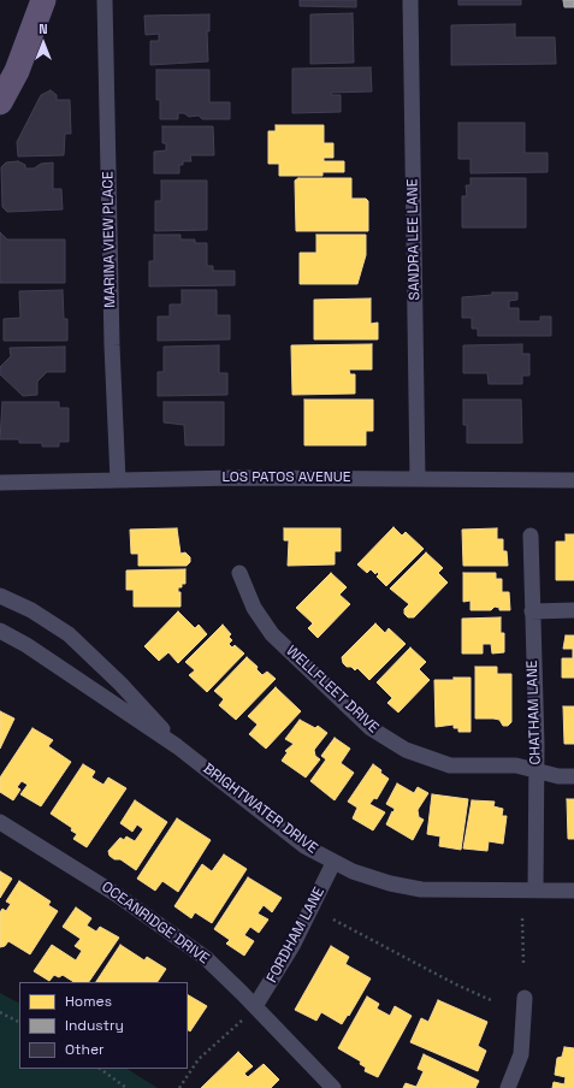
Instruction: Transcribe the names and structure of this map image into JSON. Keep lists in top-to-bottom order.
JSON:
{
  "streets": {
    "street": [
      "MARINA VIEW PLACE",
      "SANDRA LEE LANE",
      "LOS PATOS AVENUE",
      "WELLFLEET DRIVE",
      "CHATHAM LANE",
      "BRIGHTWATER DRIVE",
      "OCEANRIDGE DRIVE",
      "FORDHAM LANE"
    ]
  },
  "crossings": [
    ["MARINA VIEW PLACE", "LOS PATOS AVENUE"],
    ["SANDRA LEE LANE", "LOS PATOS AVENUE"],
    ["WELLFLEET DRIVE", "CHATHAM LANE"],
    ["CHATHAM LANE", "BRIGHTWATER DRIVE"],
    ["BRIGHTWATER DRIVE", "FORDHAM LANE"],
    ["OCEANRIDGE DRIVE", "FORDHAM LANE"]
  ],
  "legend": ["Homes", "Industry", "Other"],
  "north": "top"
}
